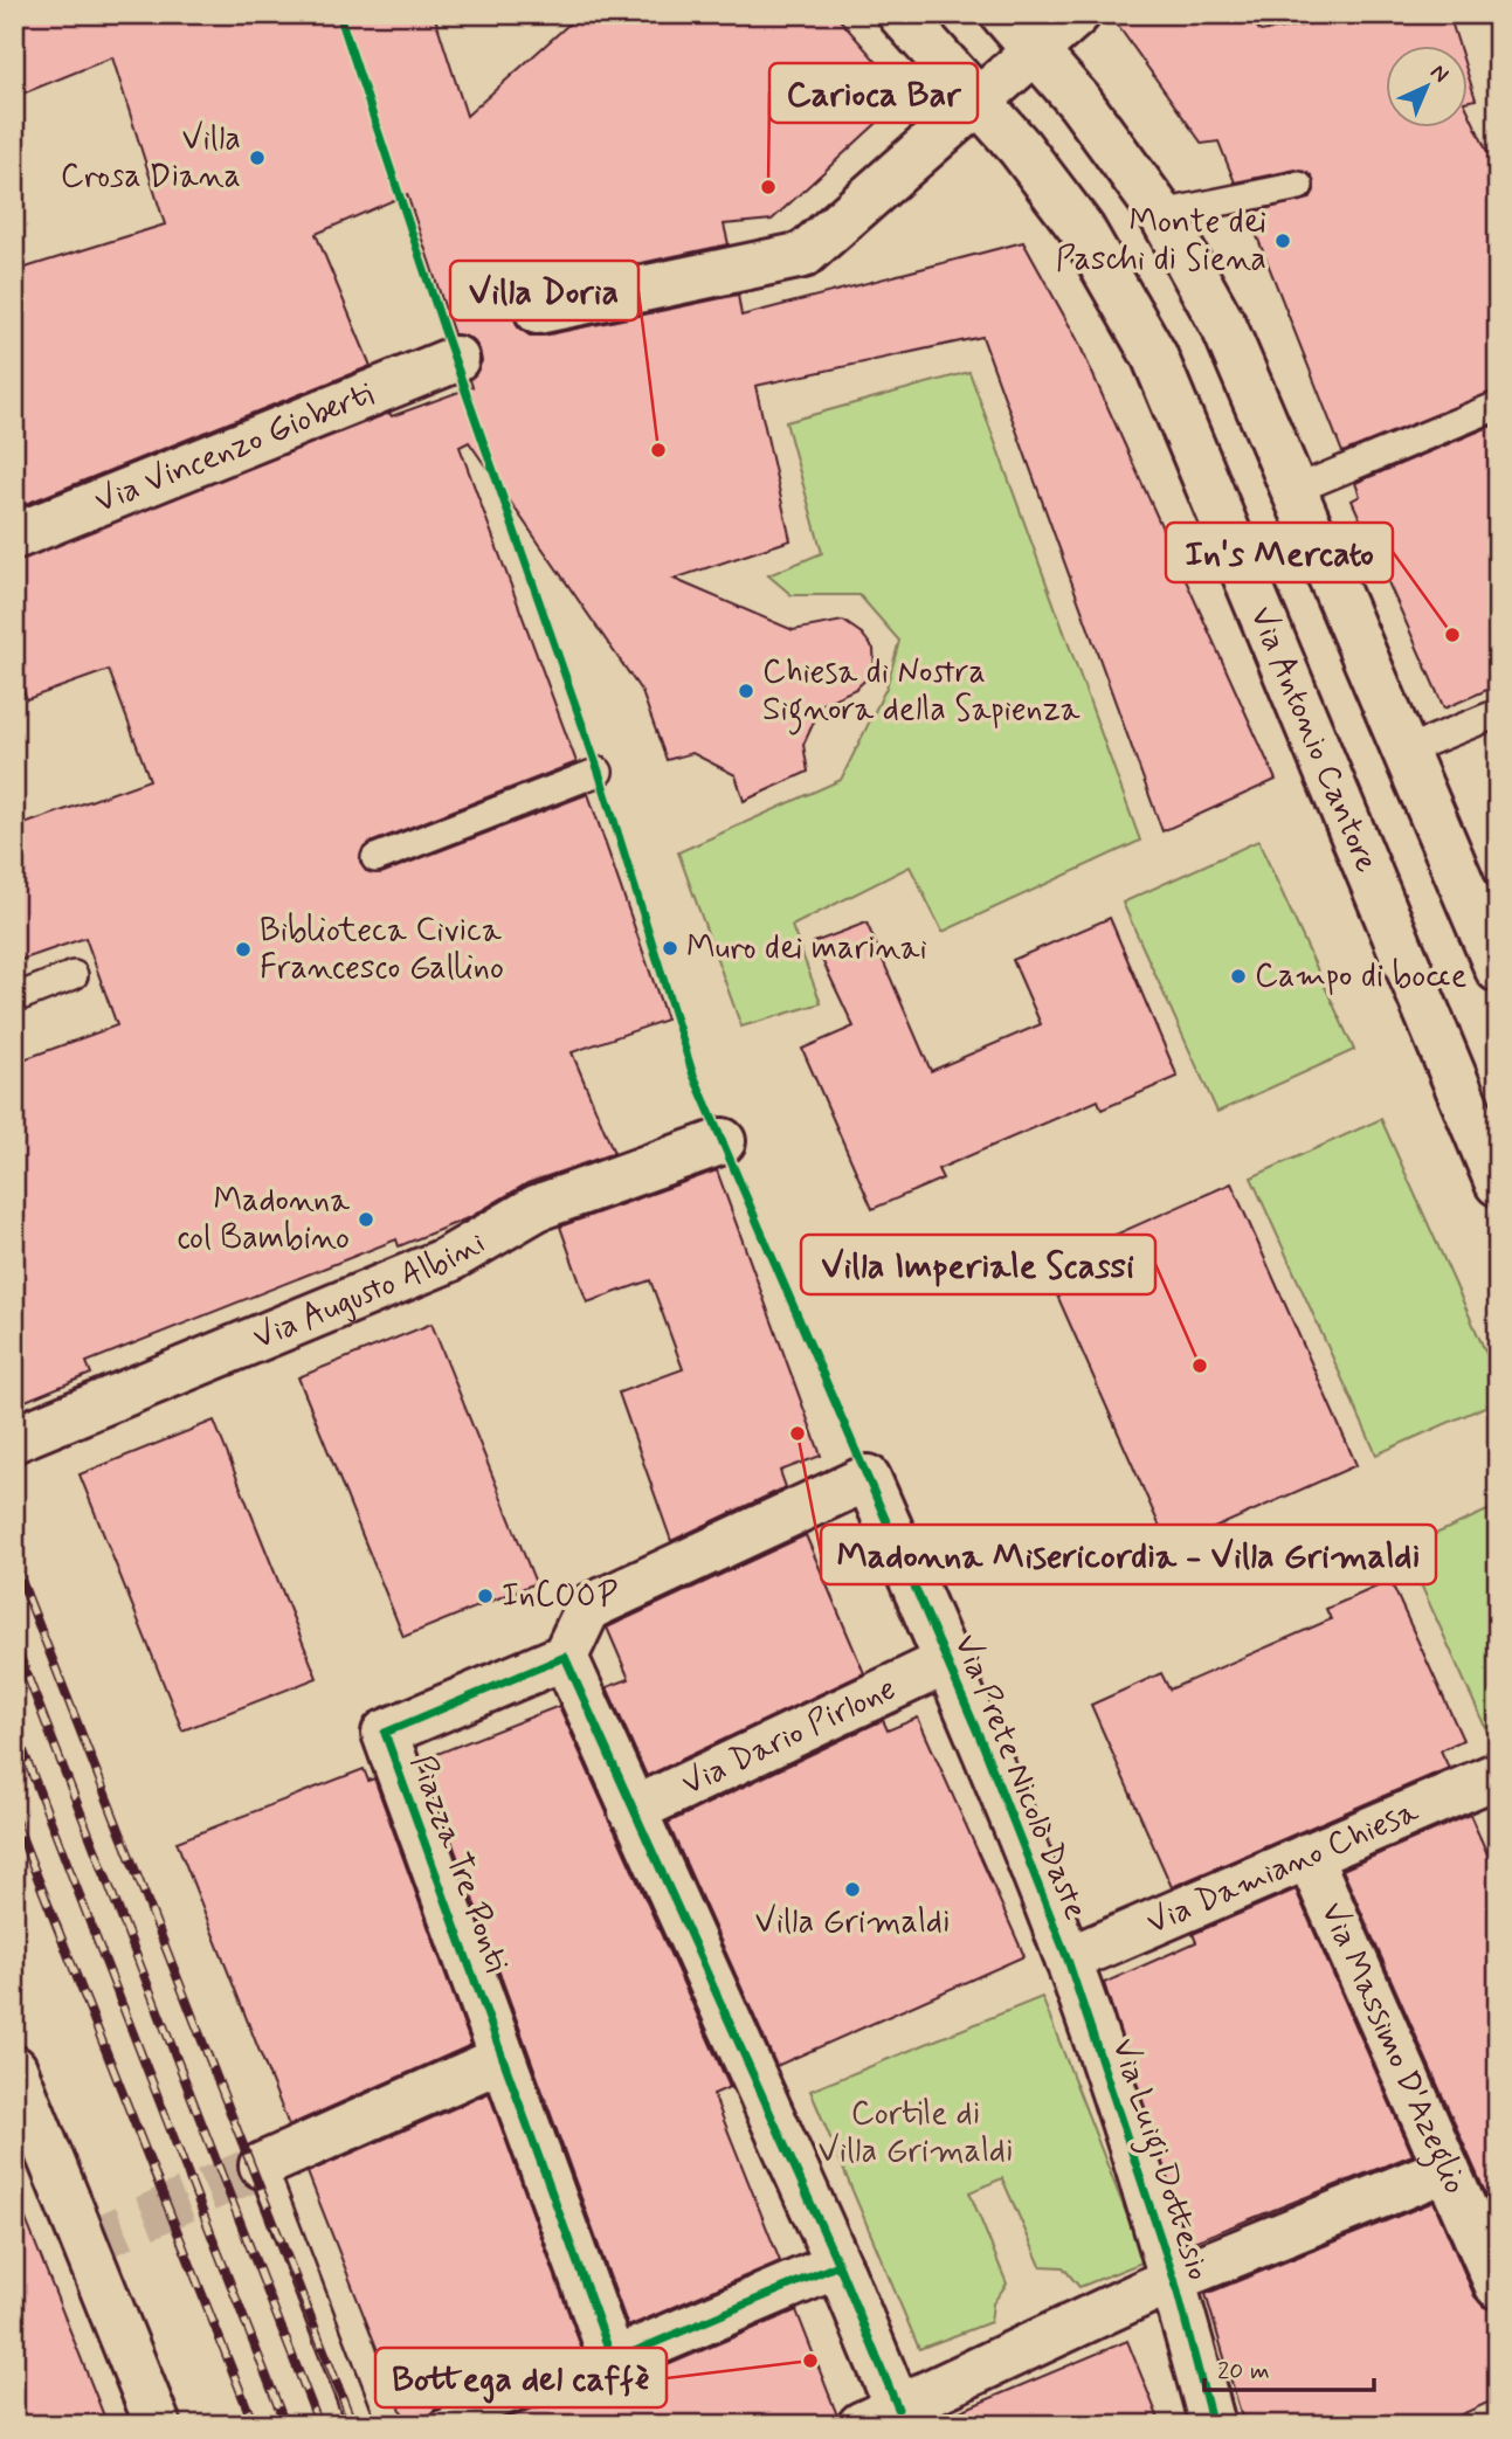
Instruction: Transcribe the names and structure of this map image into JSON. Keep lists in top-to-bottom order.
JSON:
{
  "streets": {
    "street": [
      "Via Vincenzo Gioberti",
      "Via Antonio Cantore",
      "Via Augusto Albini",
      "Via Dario Pirlone",
      "Via Prete Nicolò Daste",
      "Piazza Tre Ponti",
      "Via Damiano Chiesa",
      "Via Massimo D'Azeglio",
      "Via Luigi Dottesio"
    ]
  },
  "crossings": [
    ["Via Dario Pirlone", "Via Prete Nicolò Daste"],
    ["Via Prete Nicolò Daste", "Piazza Tre Ponti"],
    ["Via Prete Nicolò Daste", "Via Damiano Chiesa"],
    ["Via Prete Nicolò Daste", "Via Luigi Dottesio"],
    ["Via Damiano Chiesa", "Via Massimo D'Azeglio"],
    ["Via Damiano Chiesa", "Via Luigi Dottesio"]
  ],
  "parks": ["Cortile di Villa Grimaldi"],
  "places": [
    "Villa Crosa Diana",
    "Carioca Bar",
    "Monte dei Paschi di Siena",
    "Villa Doria",
    "In's Mercato",
    "Chiesa di Nostra Signora della Sapienza",
    "Muro dei marinai",
    "Biblioteca Civica Francesco Gallino",
    "Campo di bocce",
    "Madonna col Bambino",
    "Villa Imperiale Scassi",
    "Madonna Misericordia - Villa Grimaldi",
    "InCOOP",
    "Villa Grimaldi",
    "Bottega del caffè"
  ],
  "scale_bar": "20 m",
  "north": "top right"
}
